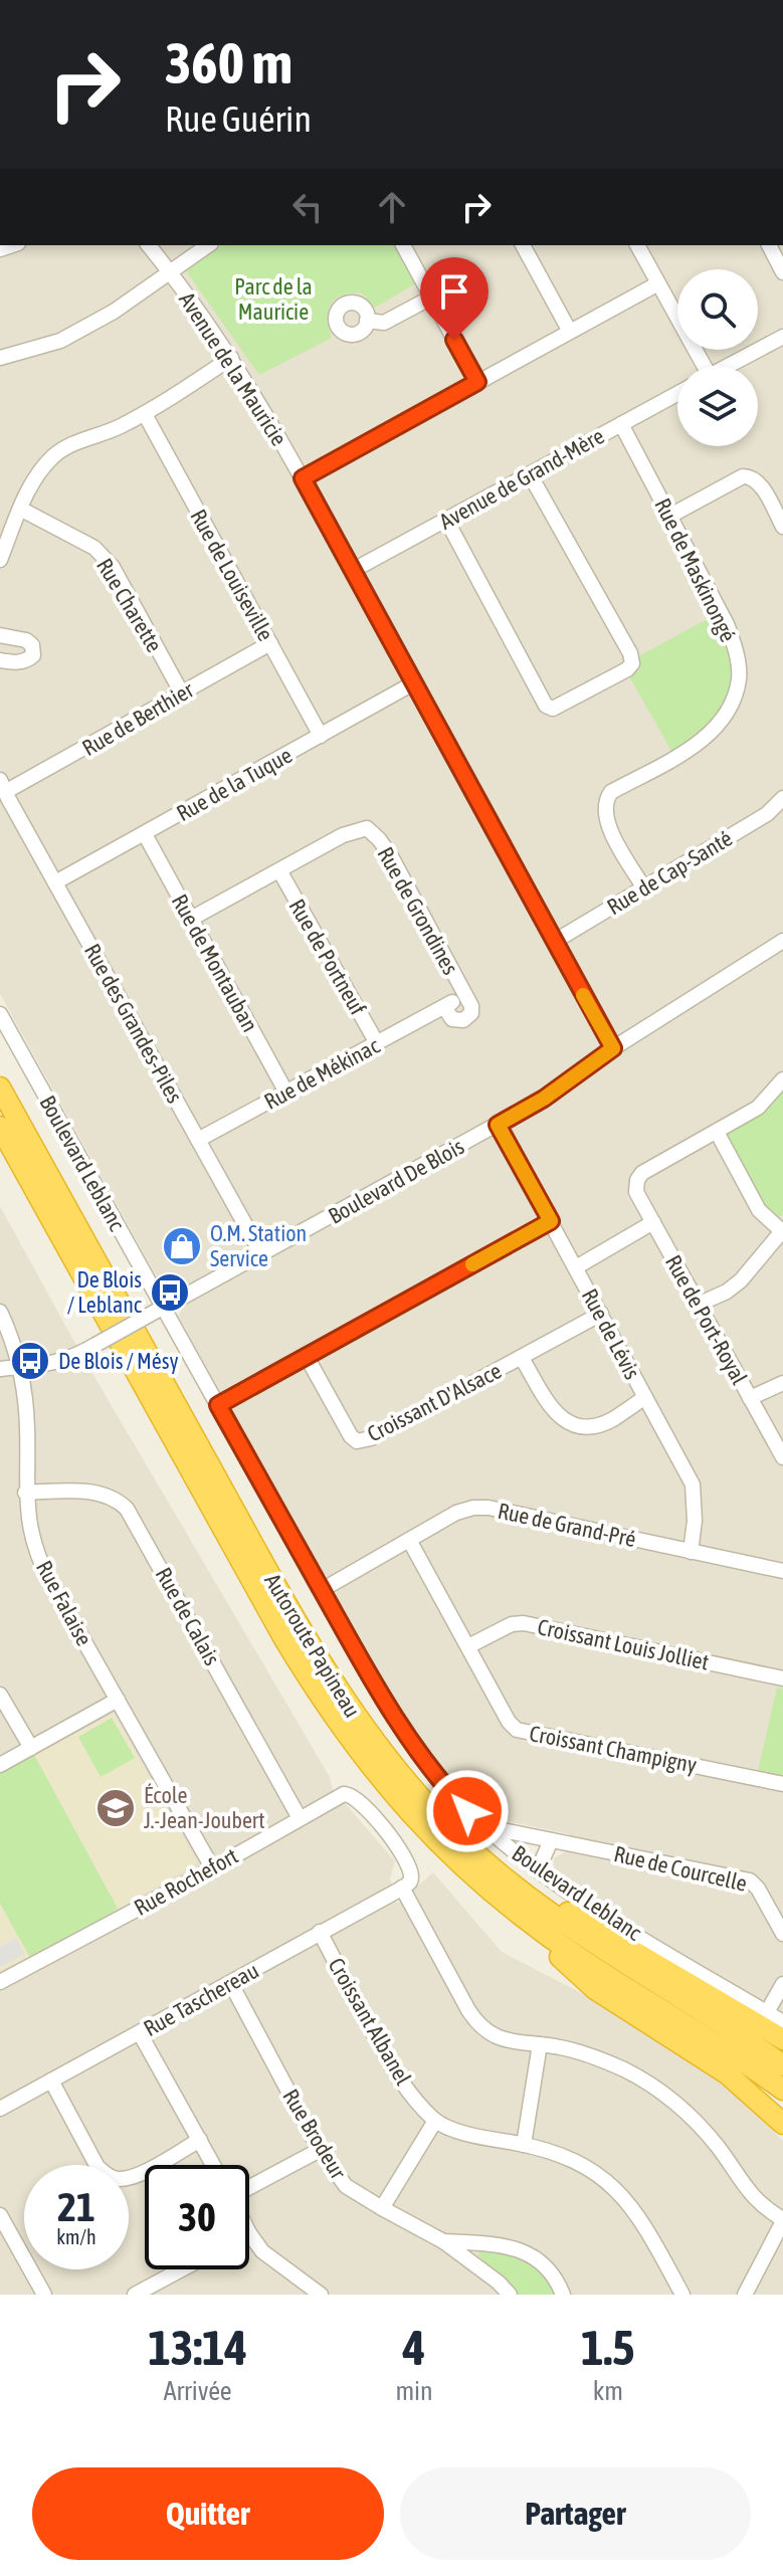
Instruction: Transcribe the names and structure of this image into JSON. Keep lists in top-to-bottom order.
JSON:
{
  "streets": {
    "highway": ["Autoroute Papineau"],
    "street": [
      "Avenue de la Mauricie",
      "Avenue de Grand-Mère",
      "Rue de Maskinongé",
      "Rue de Louiseville",
      "Rue Charette",
      "Rue de Berthier",
      "Rue de la Tuque",
      "Rue de Cap-Santé",
      "Rue de Grondines",
      "Rue de Portneuf",
      "Rue de Montauban",
      "Rue des Grandes-Piles",
      "Rue de Mékinac",
      "Boulevard Leblanc",
      "Boulevard De Blois",
      "Rue de Port-Royal",
      "Rue de Lévis",
      "Croissant D'Alsace",
      "Rue de Grand-Pré",
      "Rue Falaise",
      "Rue de Calais",
      "Croissant Louis Jolliet",
      "Croissant Champigny",
      "Rue de Courcelle",
      "Rue Rochefort",
      "Rue Taschereau",
      "Croissant Albanel",
      "Rue Brodeur"
    ]
  },
  "crossings": [
    ["Avenue de la Mauricie", "Avenue de Grand-Mère"],
    ["Avenue de la Mauricie", "Rue de la Tuque"],
    ["Avenue de la Mauricie", "Rue de Cap-Santé"],
    ["Avenue de la Mauricie", "Boulevard De Blois"],
    ["Avenue de Grand-Mère", "Rue de Maskinongé"],
    ["Rue de Maskinongé", "Rue de Cap-Santé"],
    ["Rue de Louiseville", "Rue de Berthier"],
    ["Rue de Louiseville", "Rue de la Tuque"],
    ["Rue Charette", "Rue de Berthier"],
    ["Rue de Berthier", "Rue des Grandes-Piles"],
    ["Rue de la Tuque", "Rue de Montauban"],
    ["Rue de la Tuque", "Rue des Grandes-Piles"],
    ["Rue de Grondines", "Rue de Portneuf"],
    ["Rue de Grondines", "Rue de Mékinac"],
    ["Rue de Portneuf", "Rue de Mékinac"],
    ["Rue de Montauban", "Rue de Mékinac"],
    ["Rue des Grandes-Piles", "Rue de Mékinac"],
    ["Rue des Grandes-Piles", "Boulevard De Blois"],
    ["Boulevard Leblanc", "Boulevard De Blois"],
    ["Boulevard Leblanc", "Rue de Grand-Pré"],
    ["Boulevard Leblanc", "Rue de Courcelle"],
    ["Boulevard De Blois", "Rue de Lévis"],
    ["Boulevard De Blois", "Rue Falaise"],
    ["Rue de Lévis", "Croissant D'Alsace"],
    ["Rue de Lévis", "Rue de Grand-Pré"],
    ["Rue de Grand-Pré", "Croissant Champigny"],
    ["Rue Falaise", "Rue de Calais"],
    ["Rue Falaise", "Rue Rochefort"],
    ["Rue de Calais", "Rue Rochefort"],
    ["Croissant Louis Jolliet", "Croissant Champigny"],
    ["Rue Rochefort", "Rue Taschereau"],
    ["Rue Taschereau", "Croissant Albanel"],
    ["Rue Taschereau", "Rue Brodeur"]
  ],
  "parks": ["Parc de la Mauricie"],
  "places": {
    "shop": ["O.M. Station Service"],
    "bus stop": ["De Blois / Leblanc", "De Blois / Mésy"],
    "school or university": ["École J.-Jean-Joubert"]
  },
  "page": {
    "turn": ["360 m", "Rue Guérin"],
    "speed": "21 km/h",
    "limit": "30",
    "eta": [
      "13:14",
      "Arrivée",
      "4",
      "min",
      "1.5",
      "km"
    ],
    "buttons": ["Quitter", "Partager"]
  }
}
